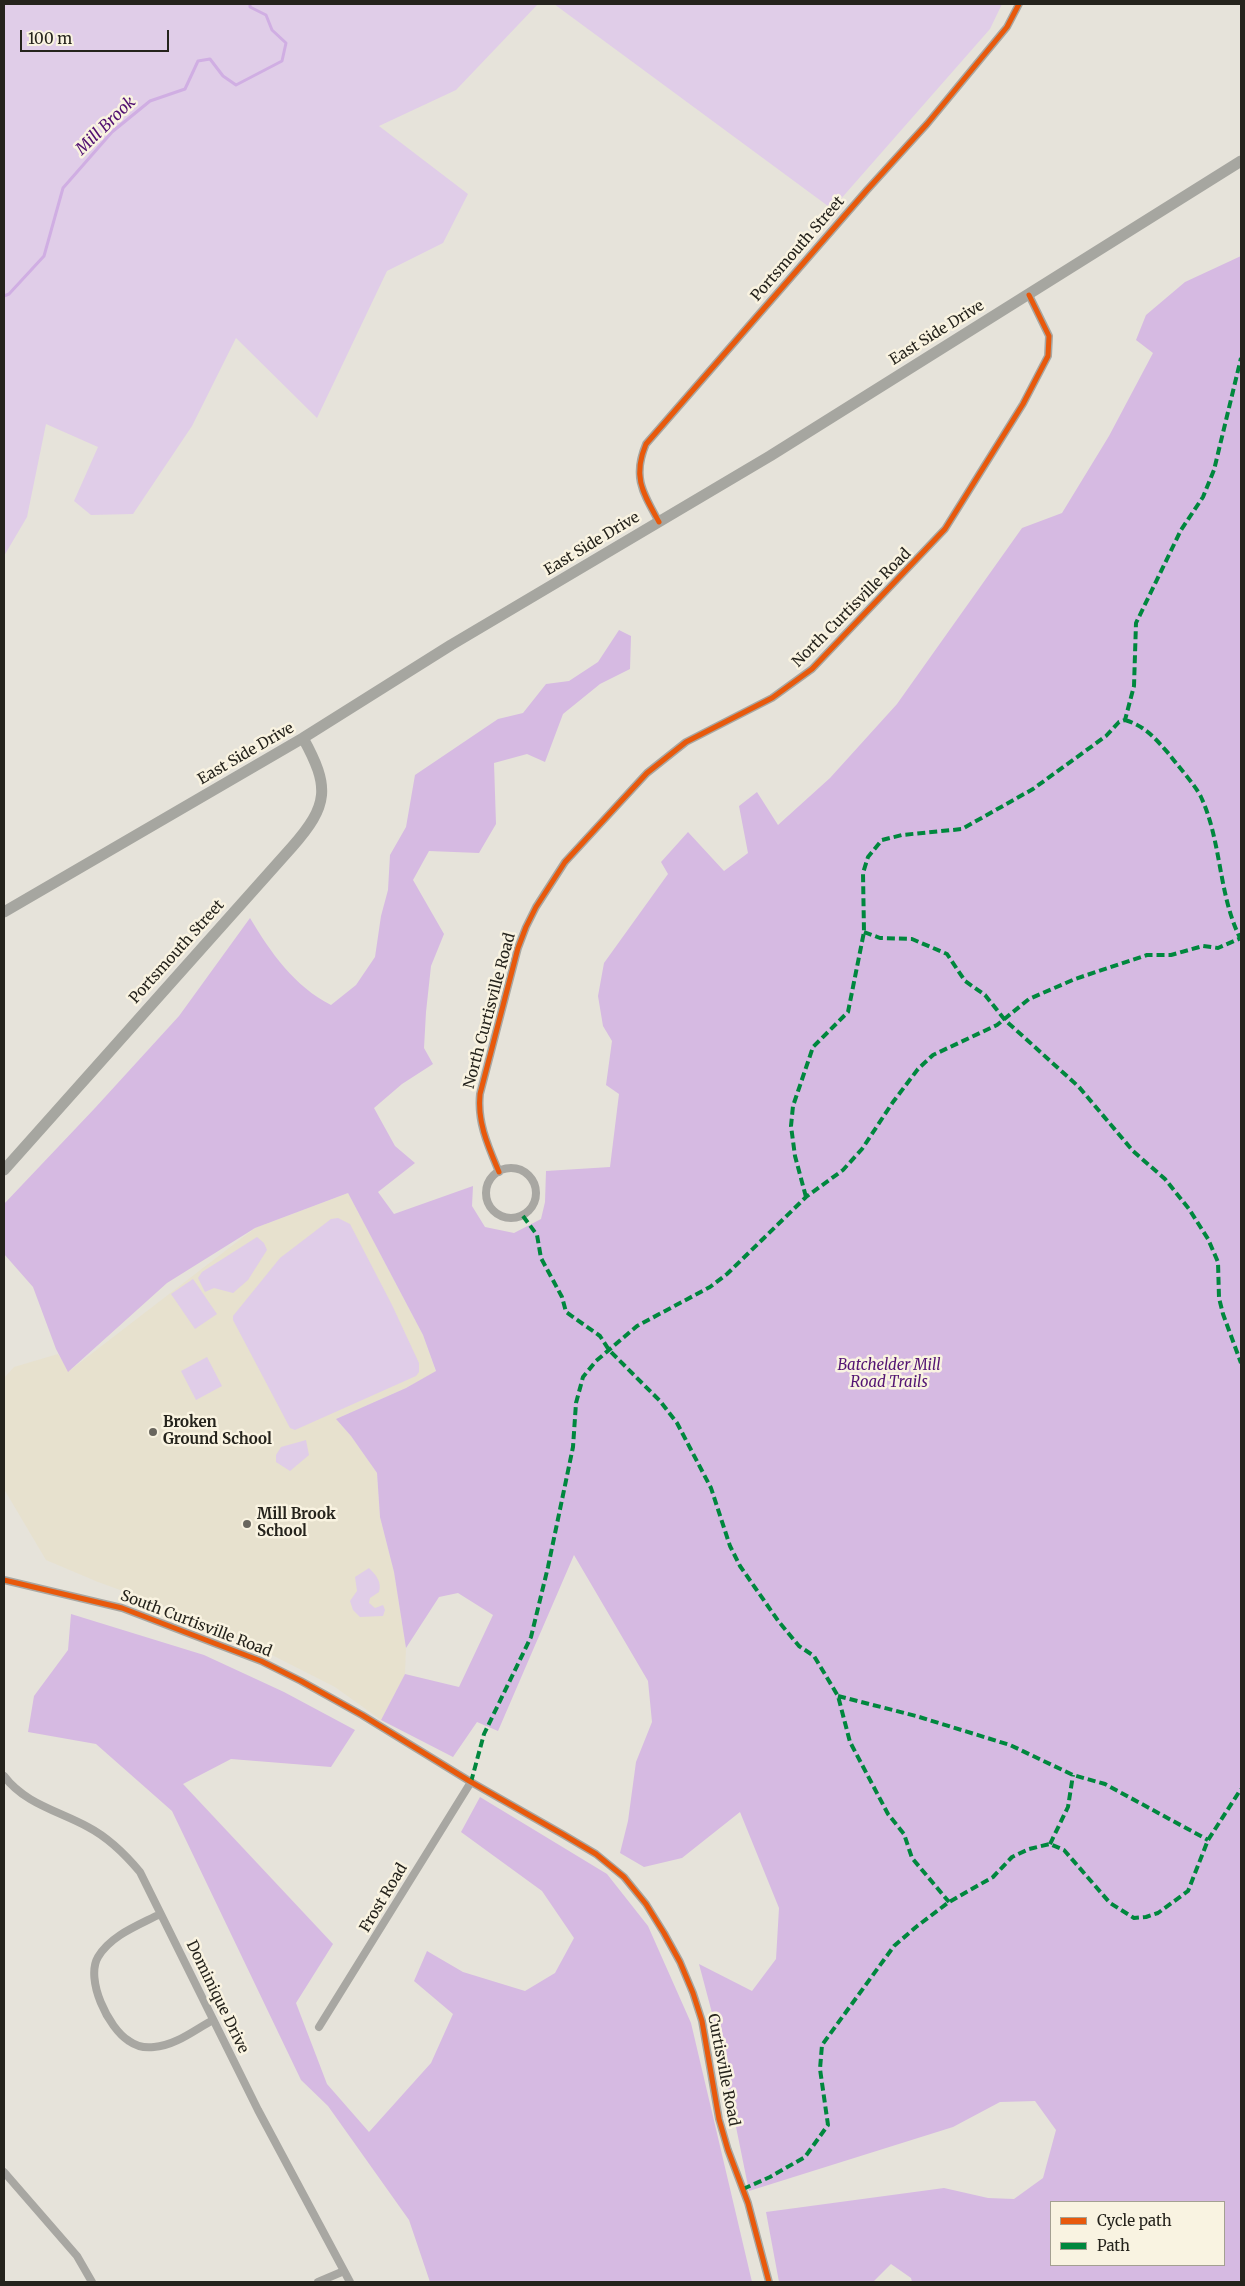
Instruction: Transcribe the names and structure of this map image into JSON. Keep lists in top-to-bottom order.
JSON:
{
  "streets": {
    "main road": ["Portsmouth Street", "East Side Drive"],
    "street": [
      "North Curtisville Road",
      "South Curtisville Road",
      "Frost Road",
      "Dominique Drive",
      "Curtisville Road"
    ]
  },
  "crossings": [
    ["Portsmouth Street", "East Side Drive"],
    ["East Side Drive", "North Curtisville Road"],
    ["South Curtisville Road", "Frost Road"],
    ["South Curtisville Road", "Curtisville Road"],
    ["Frost Road", "Curtisville Road"]
  ],
  "water": ["Mill Brook"],
  "parks": ["Batchelder Mill Road Trails"],
  "places": ["Broken Ground School", "Mill Brook School"],
  "legend": ["Cycle path", "Path"],
  "scale_bar": "100 m"
}
